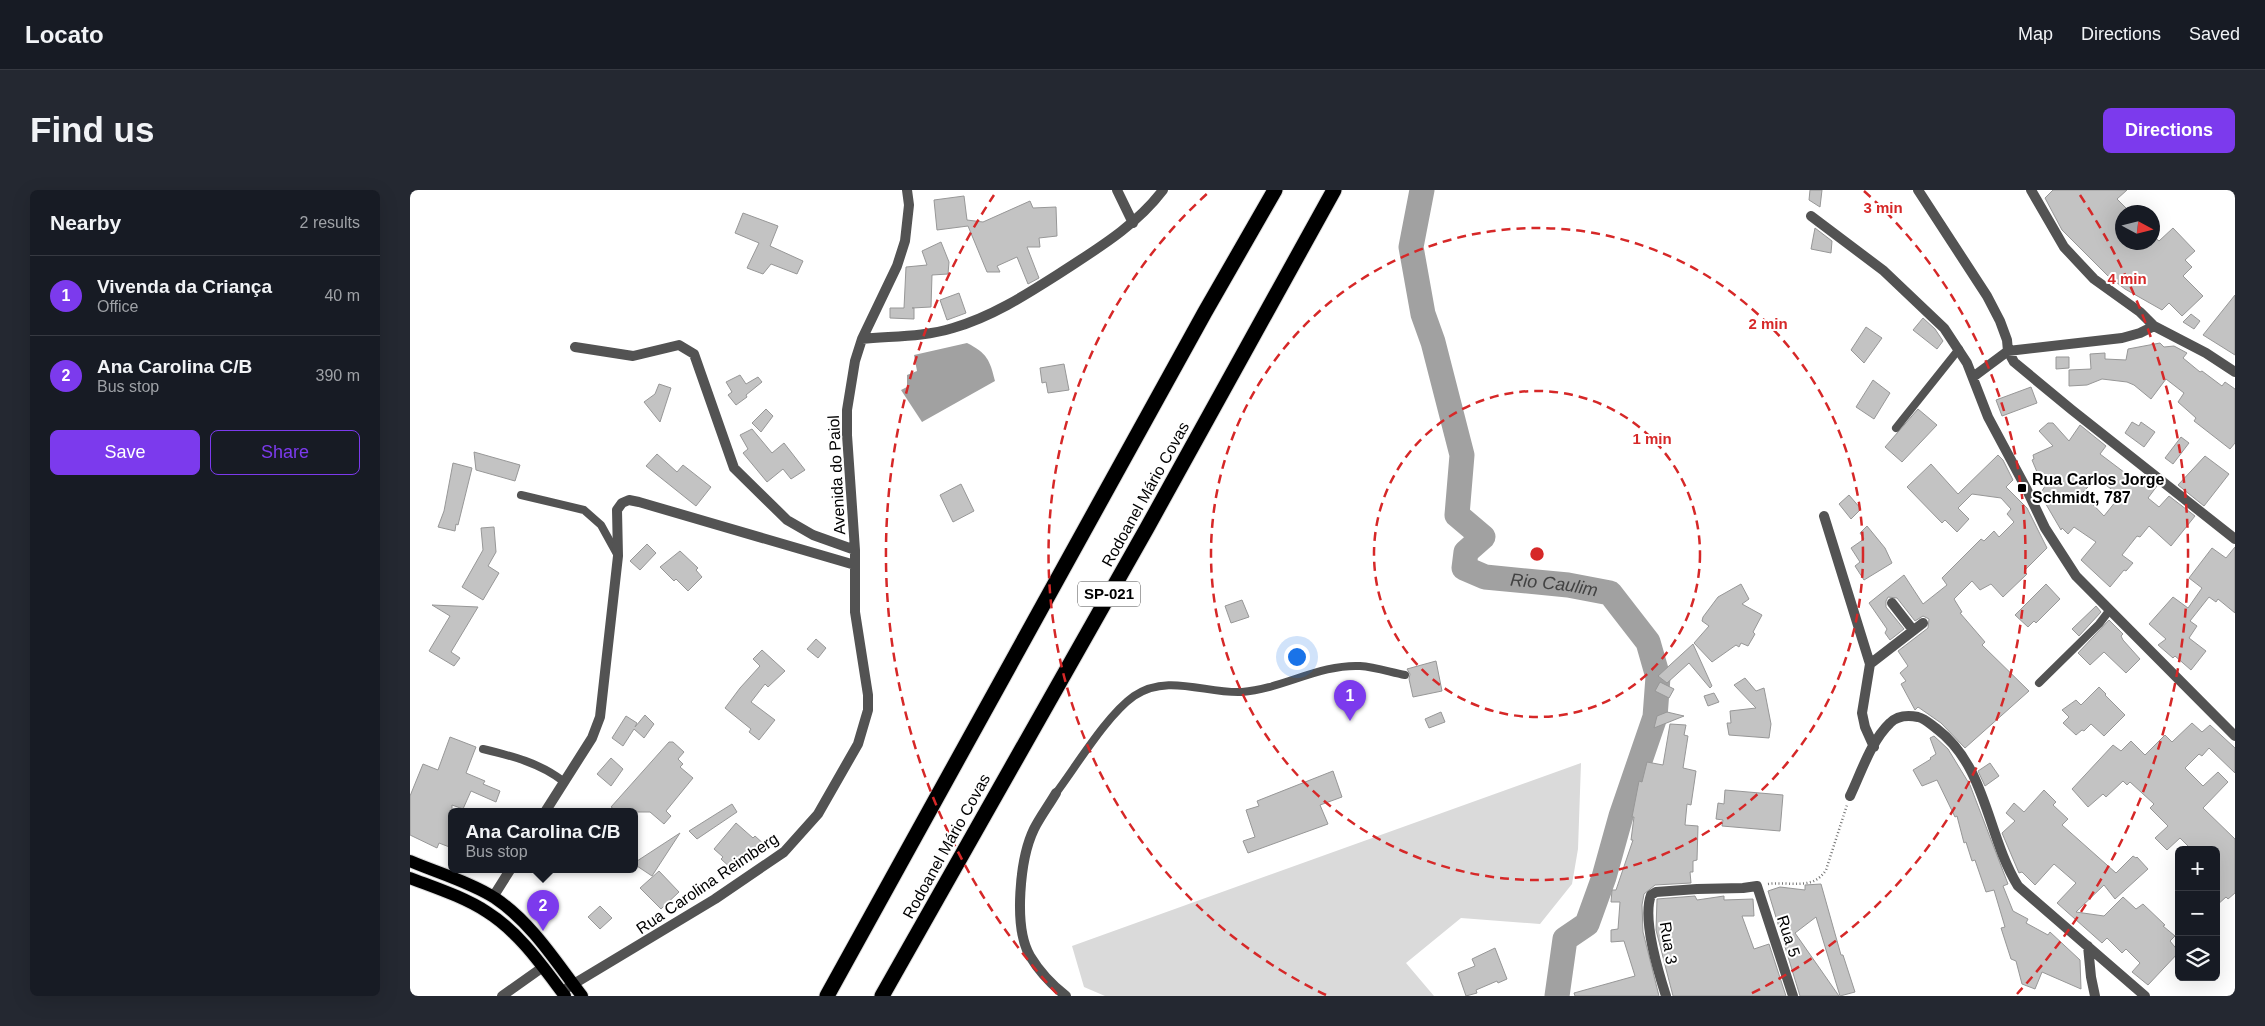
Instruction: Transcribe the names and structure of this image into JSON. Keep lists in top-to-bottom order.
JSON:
{
  "streets": {
    "highway": ["Rodoanel Mário Covas", "SP-021"],
    "street": [
      "Avenida do Paiol",
      "Rua Carolina Reimberg",
      "Rua 5",
      "Rua 3"
    ]
  },
  "crossings": [
    ["Avenida do Paiol", "Rua Carolina Reimberg"],
    ["Rua 5", "Rua 3"]
  ],
  "water": ["Rio Caulim"],
  "places": {
    "transit": ["Rua Carlos Jorge Schmidt, 787"]
  },
  "north": "right",
  "page": {
    "header": "Locato",
    "nav": ["Map", "Directions", "Saved"],
    "buttons": [
      "Directions",
      ["Save", "Share"]
    ],
    "title": "Find us",
    "heading": ["Nearby", "2 results"],
    "list": [
      {
        "mark": "1",
        "name": "Vivenda da Criança",
        "note": "Office",
        "value": "40 m"
      },
      {
        "mark": "2",
        "name": "Ana Carolina C/B",
        "note": "Bus stop",
        "value": "390 m"
      }
    ],
    "pins": ["1", "2"],
    "popup": ["Ana Carolina C/B", "Bus stop"],
    "map_buttons": ["+", "−"]
  },
  "rings": [
    "3 min",
    "4 min",
    "2 min",
    "1 min"
  ]
}
